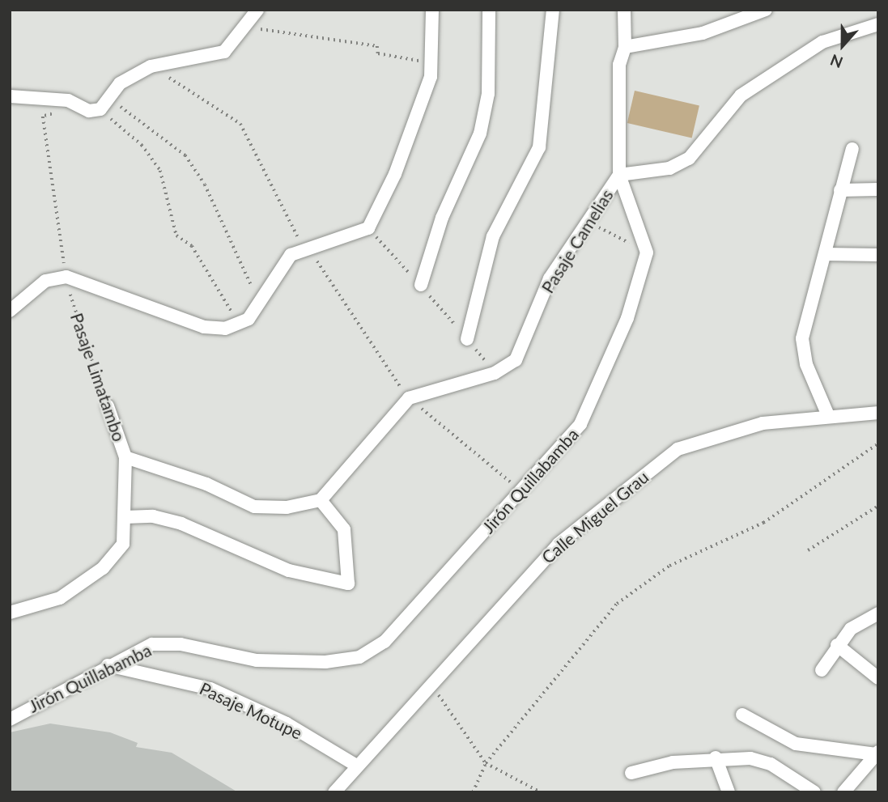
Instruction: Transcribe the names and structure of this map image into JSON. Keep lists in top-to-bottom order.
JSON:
{
  "streets": {
    "street": [
      "Pasaje Camelias",
      "Pasaje Limatambo",
      "Jirón Quillabamba",
      "Calle Miguel Grau",
      "Pasaje Motupe"
    ]
  },
  "crossings": [
    ["Jirón Quillabamba", "Pasaje Motupe"],
    ["Calle Miguel Grau", "Pasaje Motupe"]
  ],
  "north": "bottom"
}
